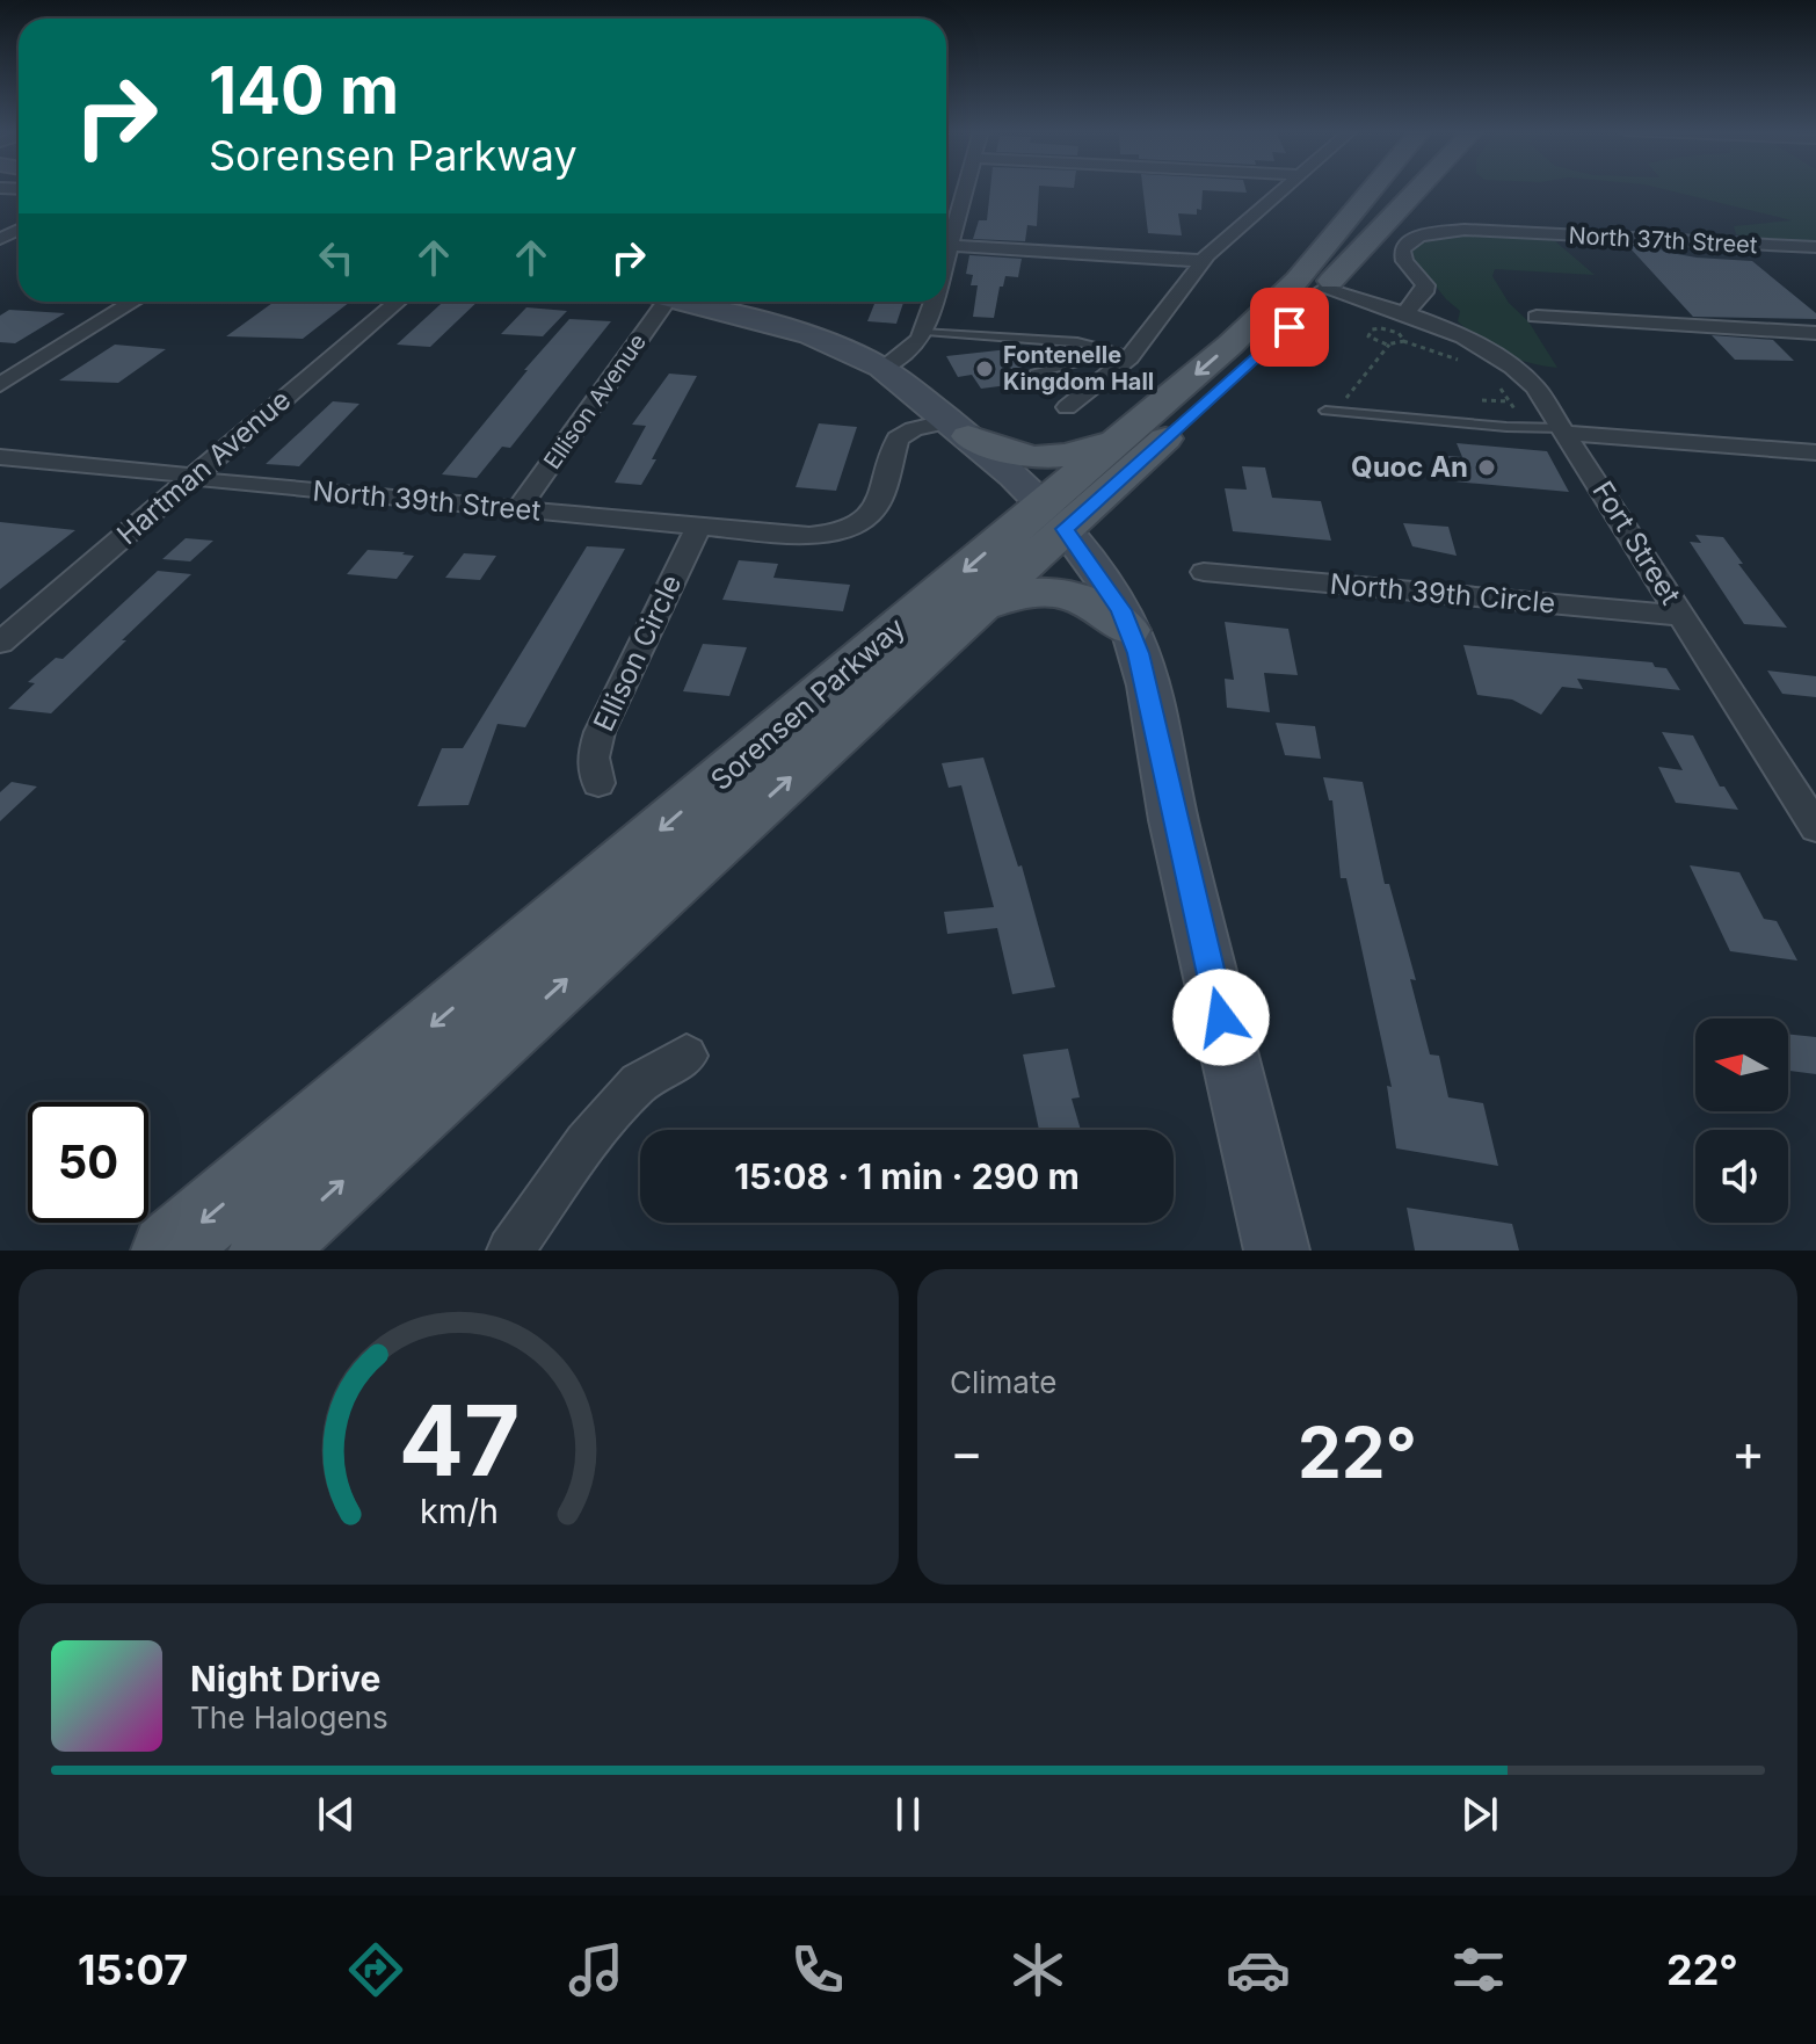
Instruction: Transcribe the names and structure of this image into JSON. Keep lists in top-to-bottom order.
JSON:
{
  "streets": {
    "main road": ["Sorensen Parkway"],
    "street": [
      "North 37th Street",
      "Ellison Avenue",
      "Hartman Avenue",
      "North 39th Street",
      "Fort Street",
      "North 39th Circle",
      "Ellison Circle"
    ]
  },
  "crossings": [
    ["North 37th Street", "Fort Street"],
    ["Ellison Avenue", "North 39th Street"],
    ["Hartman Avenue", "North 39th Street"],
    ["North 39th Street", "Ellison Circle"],
    ["Fort Street", "North 39th Circle"]
  ],
  "places": ["Fontenelle Kingdom Hall", "Quoc An"],
  "north": "left",
  "page": {
    "turn": ["140 m", "Sorensen Parkway"],
    "limit": "50",
    "trip": "15:08 · 1 min · 290 m",
    "tile": "Climate",
    "heat": ["−", "22°", "+"],
    "song": ["Night Drive", "The Halogens"],
    "tabs": ["15:07", "22°"],
    "gauge": ["47", "km/h"]
  }
}
